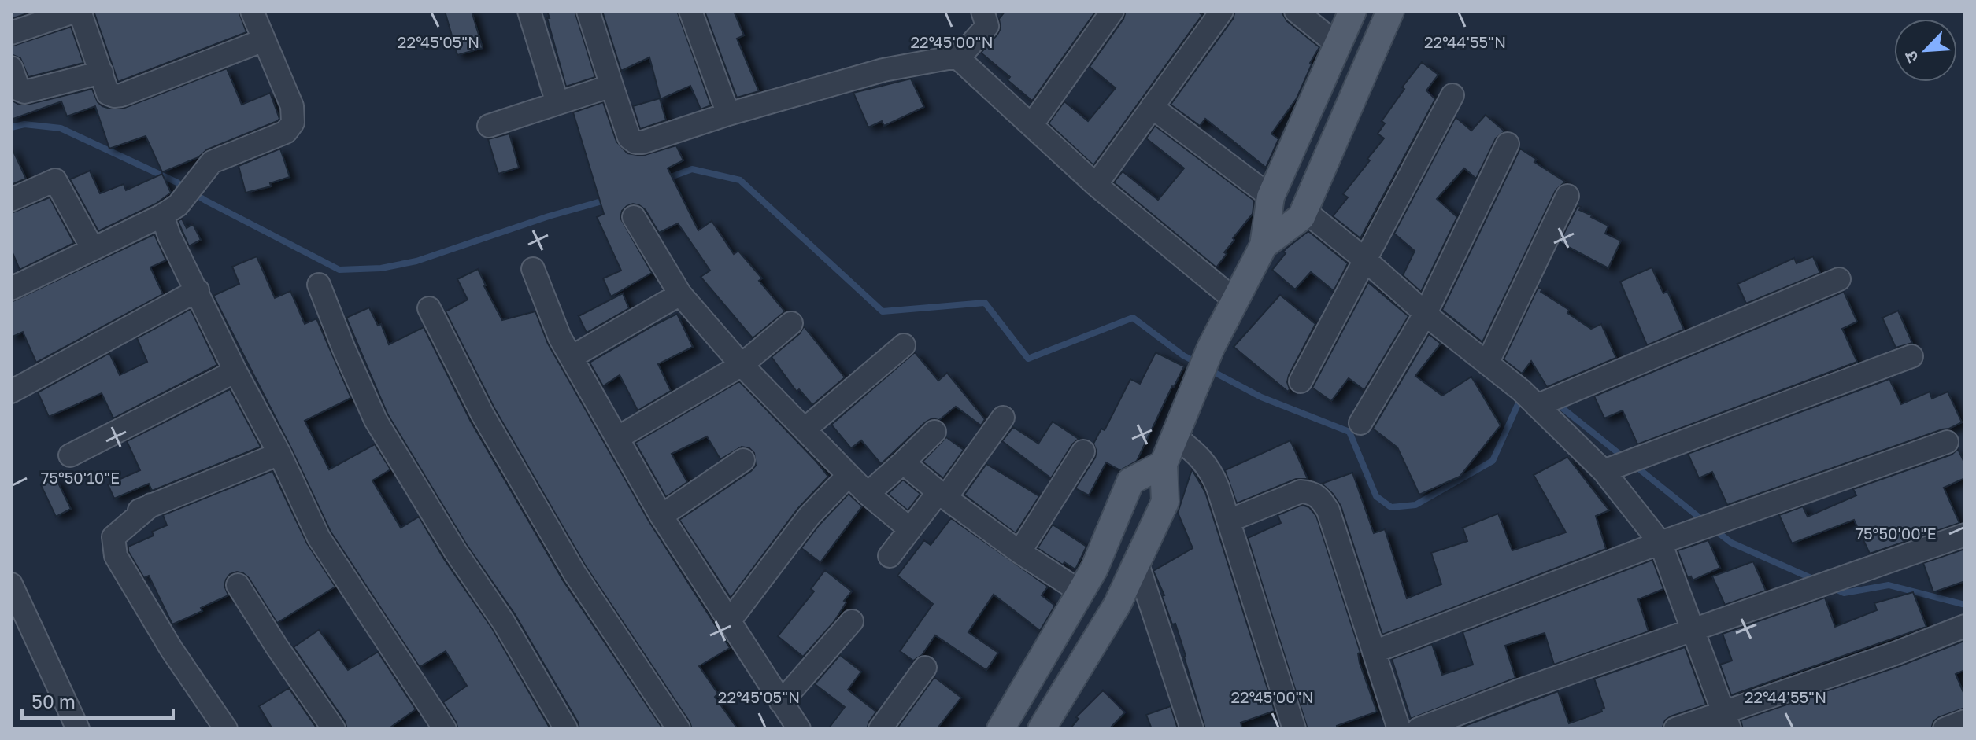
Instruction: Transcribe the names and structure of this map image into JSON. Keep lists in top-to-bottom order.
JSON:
{
  "scale_bar": "50 m",
  "north": "bottom left",
  "coordinates": [
    "22°45'05\"N",
    "22°45'00\"N",
    "22°44'55\"N",
    "75°50'10\"E",
    "75°50'00\"E"
  ]
}
